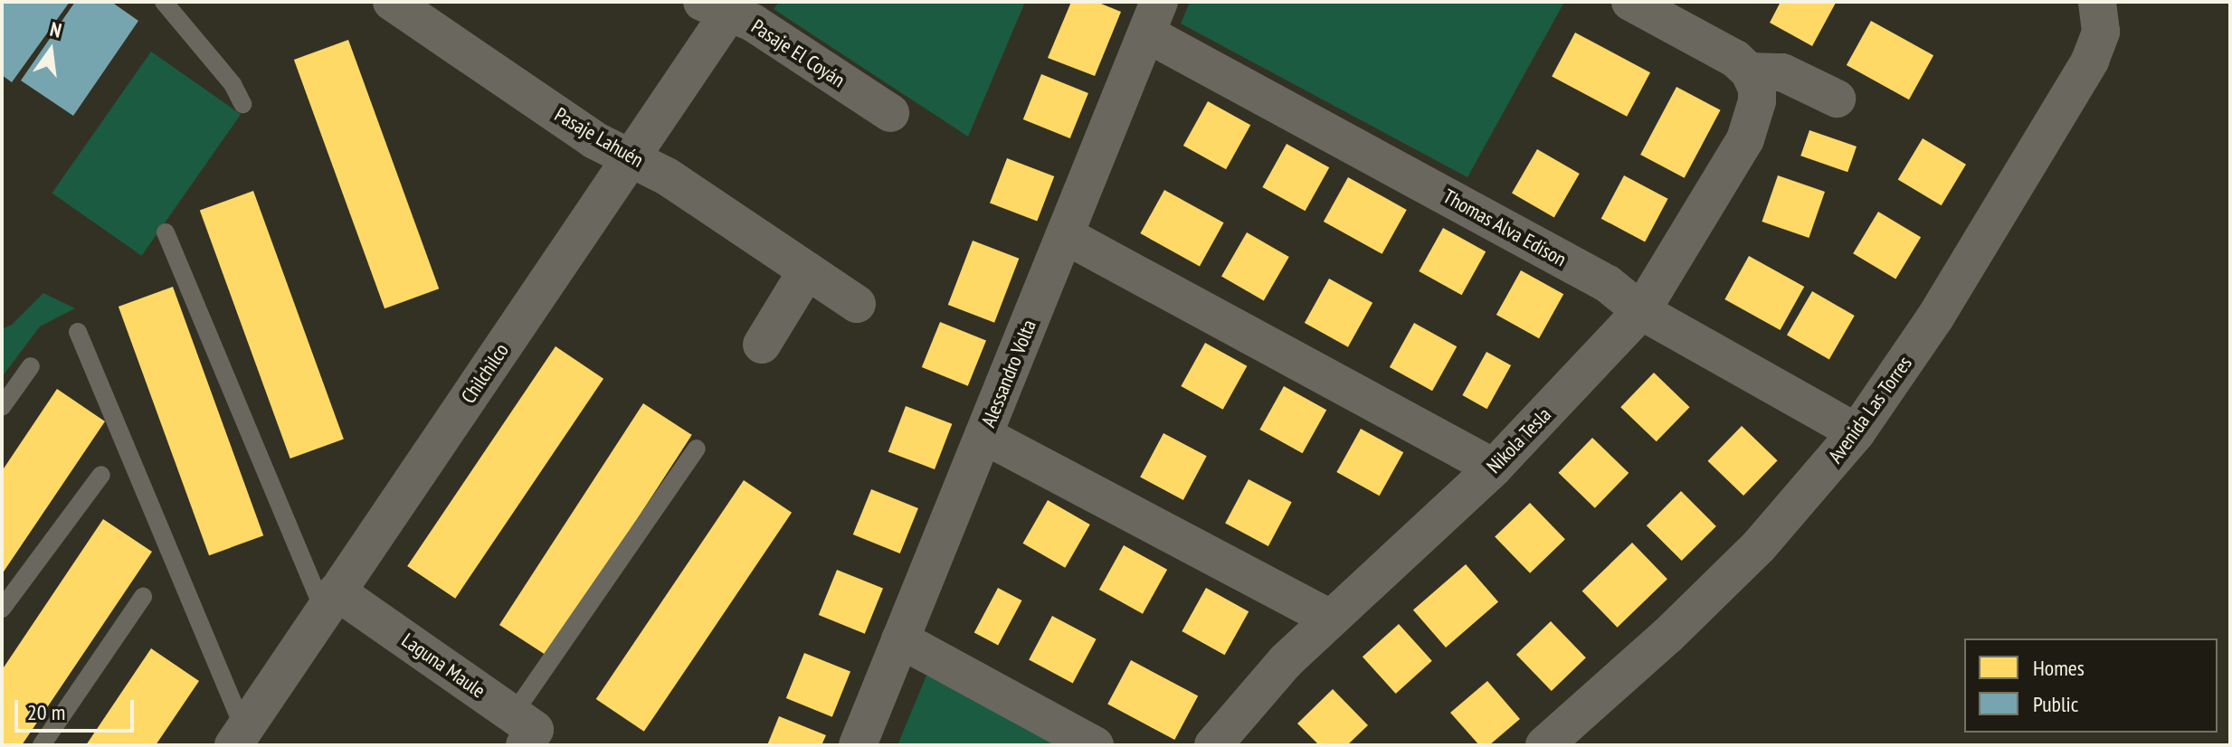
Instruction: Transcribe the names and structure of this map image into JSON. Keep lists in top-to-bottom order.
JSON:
{
  "streets": {
    "street": [
      "Pasaje El Coyán",
      "Pasaje Lahuén",
      "Thomas Alva Edison",
      "Chilchilco",
      "Alessandro Volta",
      "Avenida Las Torres",
      "Nikola Tesla",
      "Laguna Maule"
    ]
  },
  "crossings": [
    ["Pasaje El Coyán", "Chilchilco"],
    ["Pasaje Lahuén", "Chilchilco"],
    ["Thomas Alva Edison", "Alessandro Volta"],
    ["Thomas Alva Edison", "Avenida Las Torres"],
    ["Thomas Alva Edison", "Nikola Tesla"],
    ["Chilchilco", "Laguna Maule"]
  ],
  "legend": ["Homes", "Public"],
  "scale_bar": "20 m",
  "north": "top"
}
